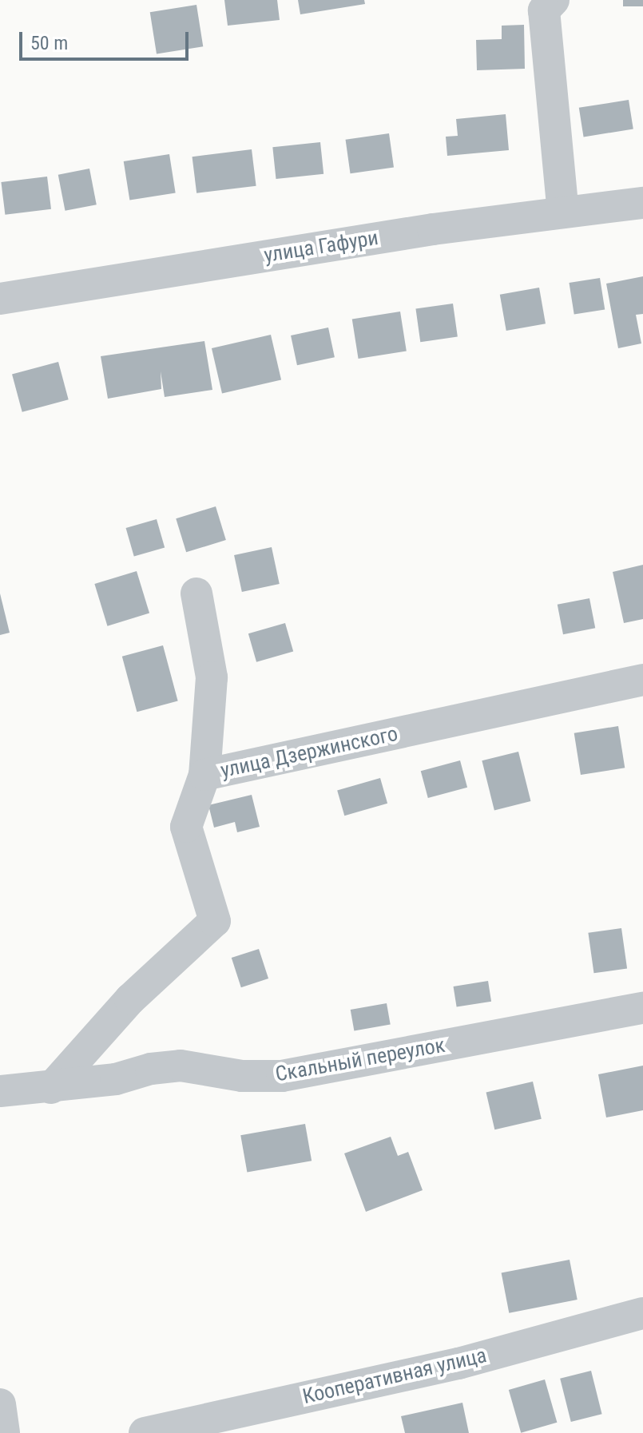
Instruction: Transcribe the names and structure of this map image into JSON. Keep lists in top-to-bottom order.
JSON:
{
  "streets": {
    "street": [
      "улица Гафури",
      "улица Дзержинского",
      "Скальный переулок",
      "Кооперативная улица"
    ]
  },
  "crossings": [
    ["улица Дзержинского", "Скальный переулок"]
  ],
  "scale_bar": "50 m"
}
